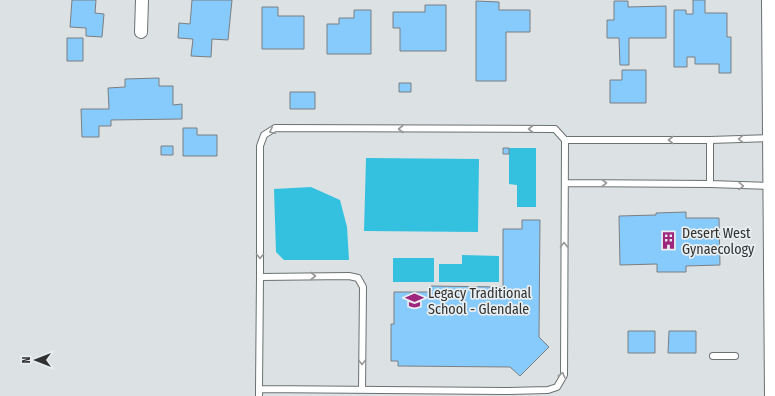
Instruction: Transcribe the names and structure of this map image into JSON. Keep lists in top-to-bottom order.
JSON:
{
  "places": {
    "building": ["Desert West Gynaecology"],
    "school or university": ["Legacy Traditional School - Glendale"]
  },
  "north": "left"
}
